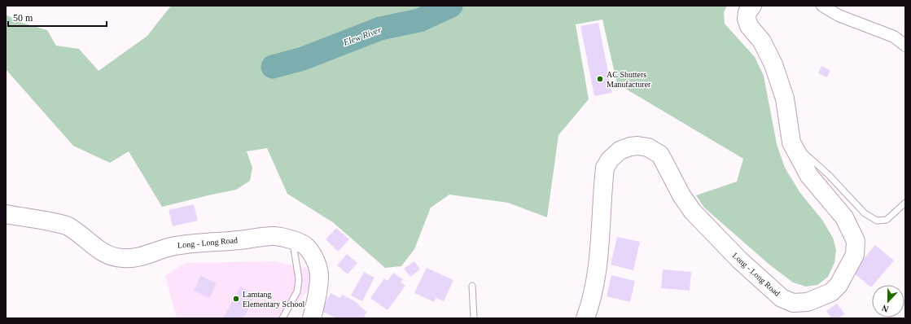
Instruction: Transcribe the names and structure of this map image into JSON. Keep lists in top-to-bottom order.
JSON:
{
  "streets": {
    "main road": ["Long - Long Road"]
  },
  "water": ["Elew River"],
  "places": ["AC Shutters Manufacturer", "Lamtang Elementary School"],
  "scale_bar": "50 m",
  "north": "bottom"
}
